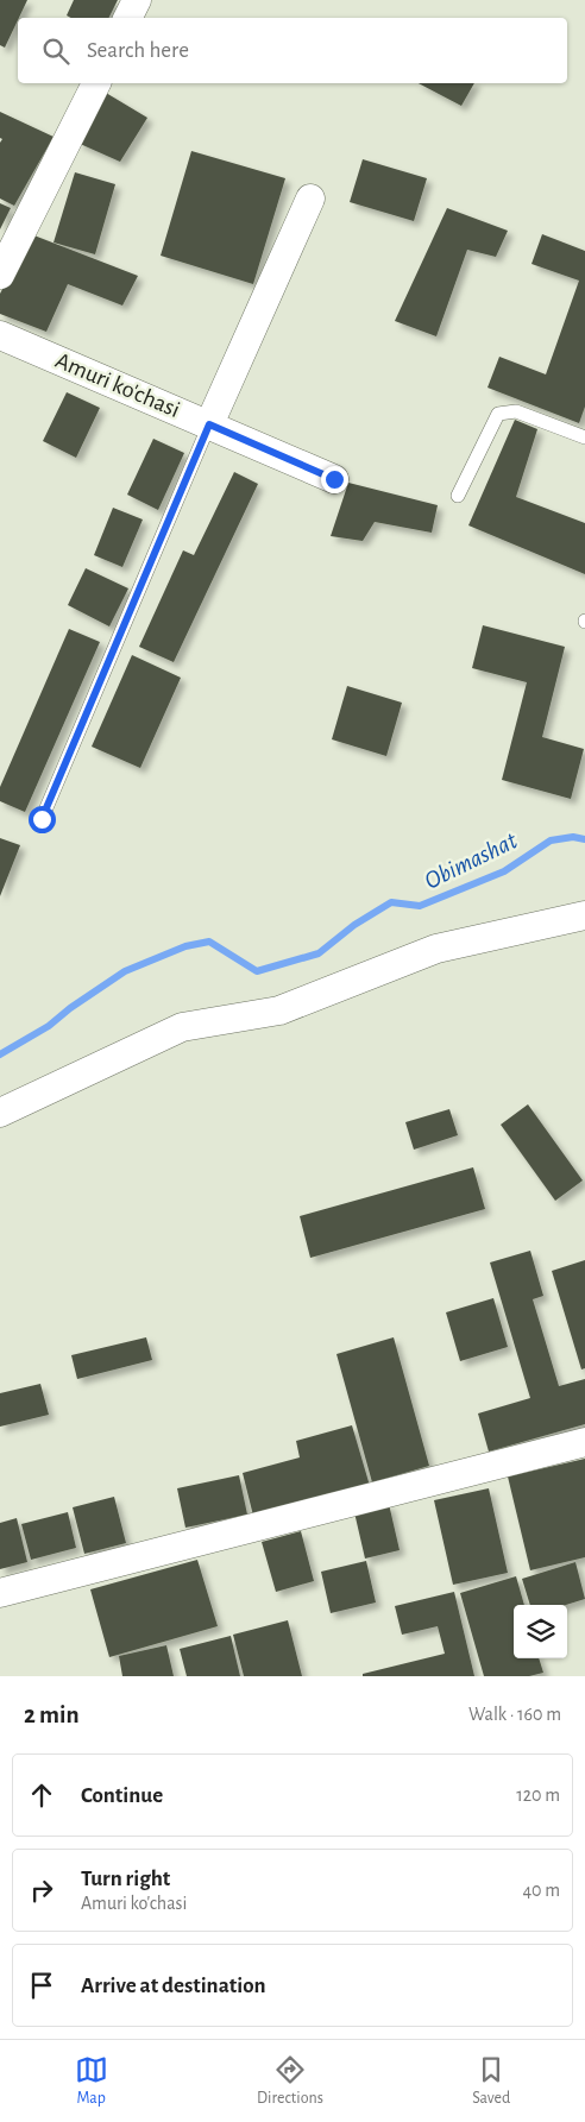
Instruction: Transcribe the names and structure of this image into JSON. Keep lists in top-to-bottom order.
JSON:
{
  "streets": {
    "street": ["Amuri ko'chasi"]
  },
  "water": ["Obimashat"],
  "page": {
    "search": "Search here",
    "heading": ["2 min", "Walk · 160 m"],
    "list": [
      ["Continue", "120 m"],
      ["Turn right", "Amuri ko'chasi", "40 m"],
      "Arrive at destination"
    ],
    "nav": ["Map", "Directions", "Saved"]
  }
}
